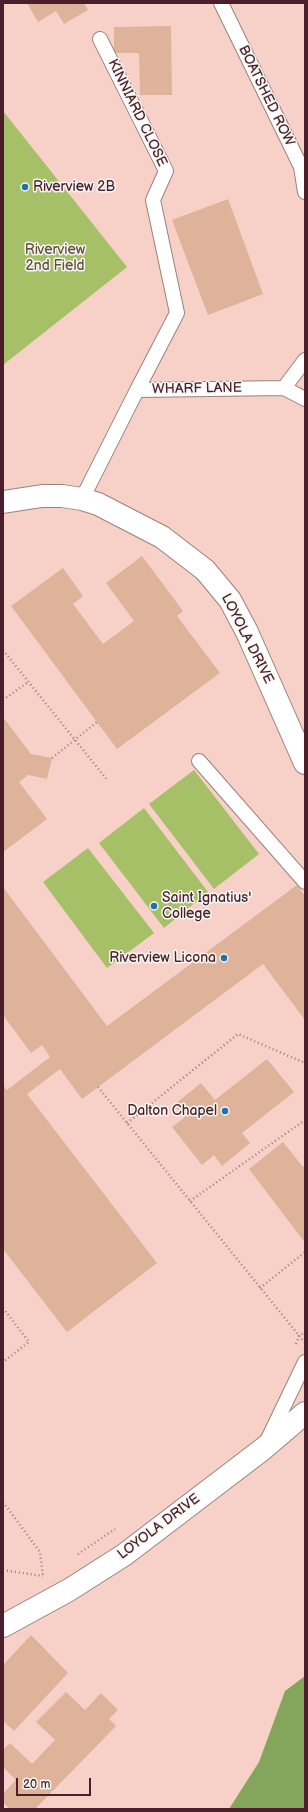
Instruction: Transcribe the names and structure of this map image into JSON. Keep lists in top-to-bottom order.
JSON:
{
  "streets": {
    "street": ["LOYOLA DRIVE"],
    "lane": ["BOATSHED ROW", "KINNIARD CLOSE", "WHARF LANE"]
  },
  "crossings": [
    ["KINNIARD CLOSE", "WHARF LANE"],
    ["WHARF LANE", "LOYOLA DRIVE"]
  ],
  "parks": ["Riverview 2nd Field"],
  "places": [
    "Riverview 2B",
    "Saint Ignatius' College",
    "Riverview Licona",
    "Dalton Chapel"
  ],
  "scale_bar": "20 m"
}
